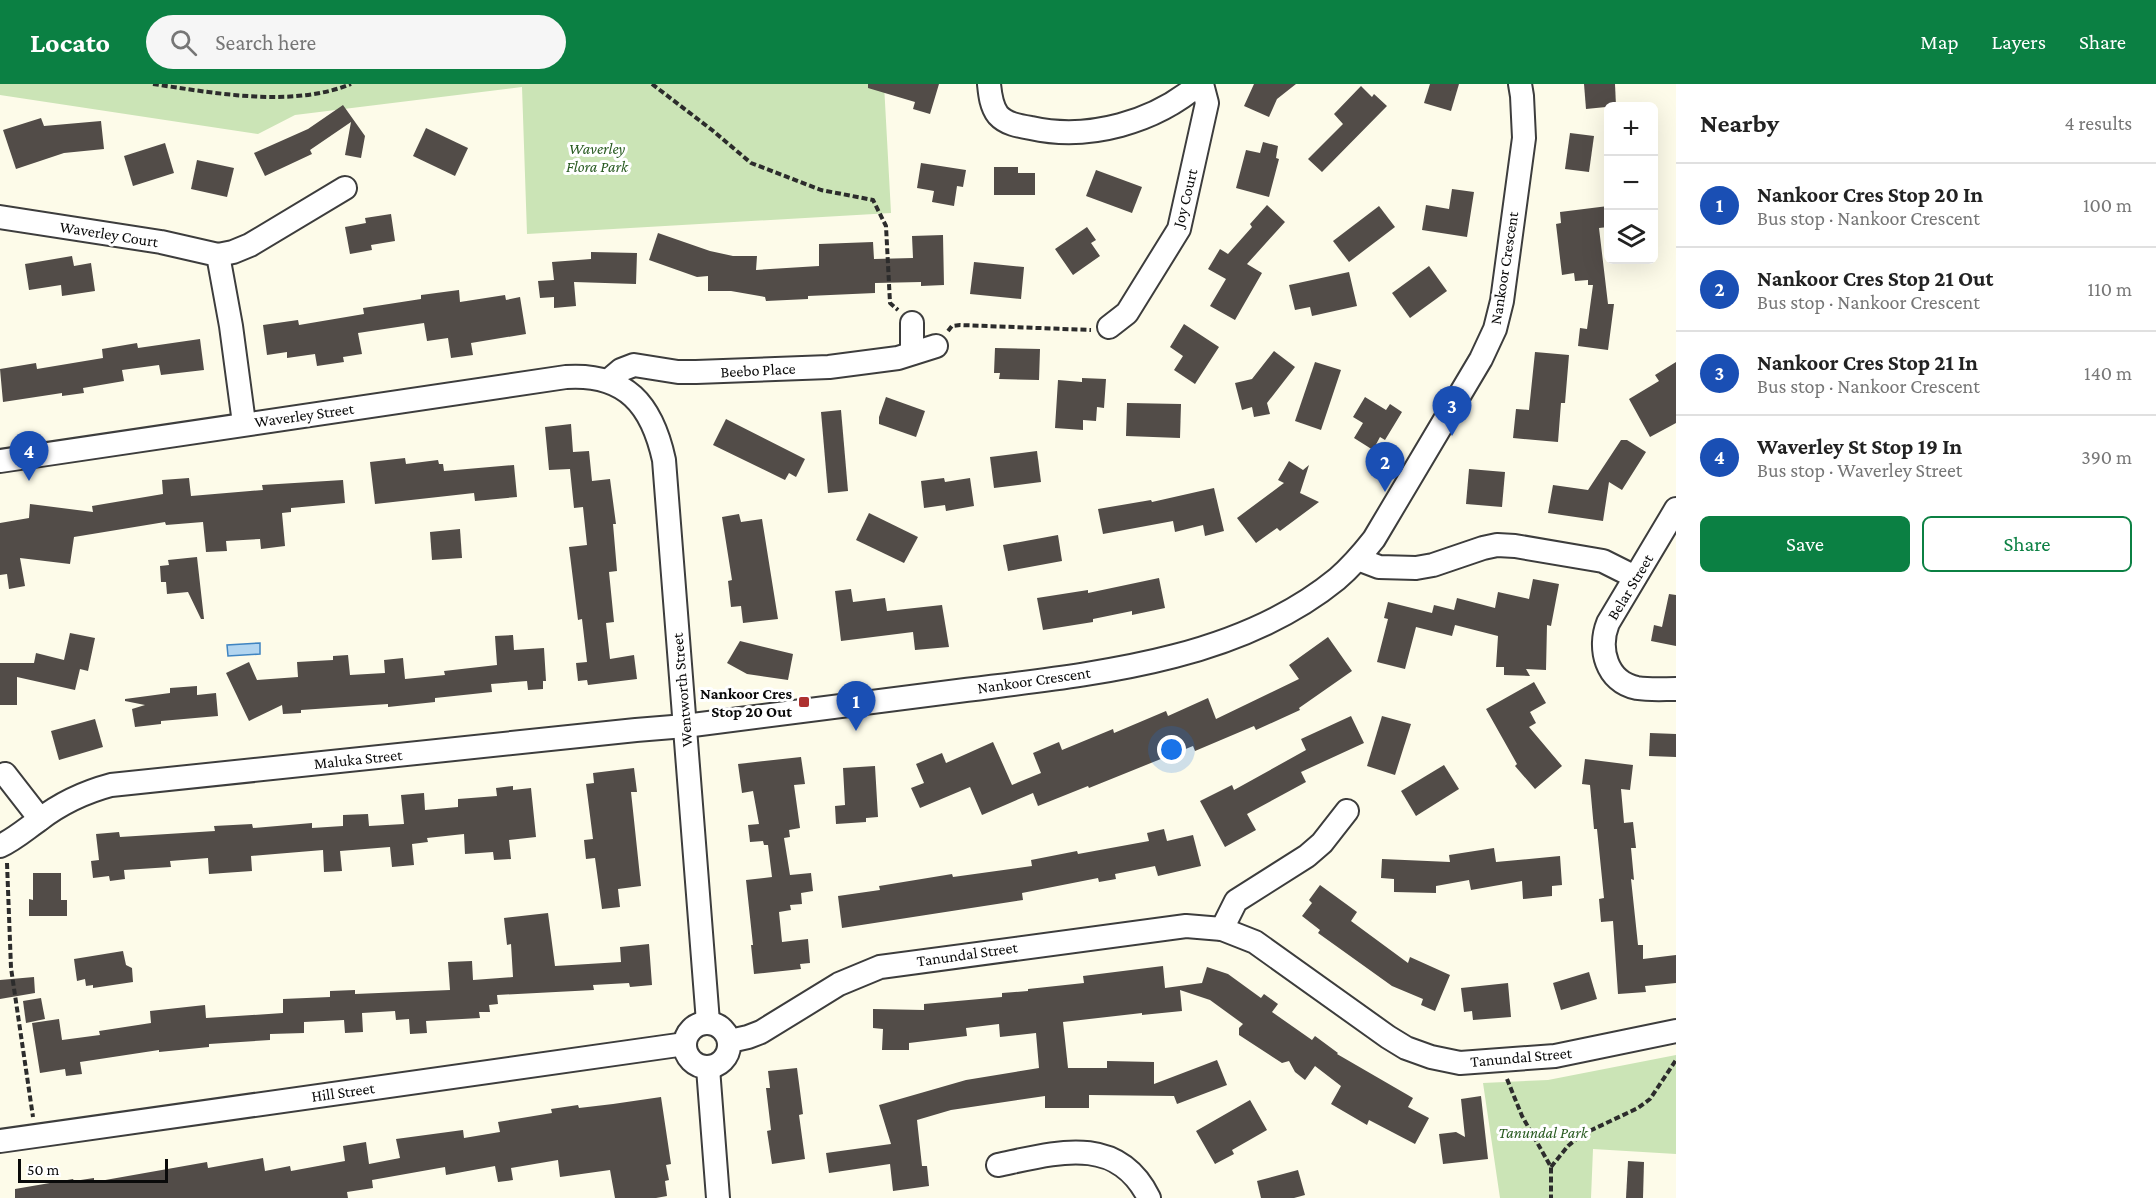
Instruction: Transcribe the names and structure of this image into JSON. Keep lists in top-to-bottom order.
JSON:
{
  "streets": {
    "street": [
      "Joy Court",
      "Waverley Court",
      "Nankoor Crescent",
      "Beebo Place",
      "Waverley Street",
      "Belar Street",
      "Wentworth Street",
      "Maluka Street",
      "Tanundal Street",
      "Hill Street"
    ]
  },
  "crossings": [
    ["Nankoor Crescent", "Wentworth Street"],
    ["Nankoor Crescent", "Maluka Street"],
    ["Beebo Place", "Waverley Street"],
    ["Beebo Place", "Wentworth Street"],
    ["Waverley Street", "Wentworth Street"],
    ["Wentworth Street", "Maluka Street"],
    ["Wentworth Street", "Tanundal Street"],
    ["Wentworth Street", "Hill Street"],
    ["Tanundal Street", "Hill Street"]
  ],
  "parks": ["Waverley Flora Park", "Tanundal Park"],
  "places": {
    "transit": ["Nankoor Cres Stop 20 Out"]
  },
  "scale_bar": "50 m",
  "page": {
    "header": "Locato",
    "search": "Search here",
    "nav": ["Map", "Layers", "Share"],
    "heading": ["Nearby", "4 results"],
    "map_buttons": ["+", "−"],
    "list": [
      {
        "mark": "1",
        "name": "Nankoor Cres Stop 20 In",
        "note": "Bus stop · Nankoor Crescent",
        "value": "100 m"
      },
      {
        "mark": "2",
        "name": "Nankoor Cres Stop 21 Out",
        "note": "Bus stop · Nankoor Crescent",
        "value": "110 m"
      },
      {
        "mark": "3",
        "name": "Nankoor Cres Stop 21 In",
        "note": "Bus stop · Nankoor Crescent",
        "value": "140 m"
      },
      {
        "mark": "4",
        "name": "Waverley St Stop 19 In",
        "note": "Bus stop · Waverley Street",
        "value": "390 m"
      }
    ],
    "pins": [
      "3",
      "4",
      "2",
      "1"
    ],
    "buttons": ["Save", "Share"],
    "scale": "50 m"
  }
}
